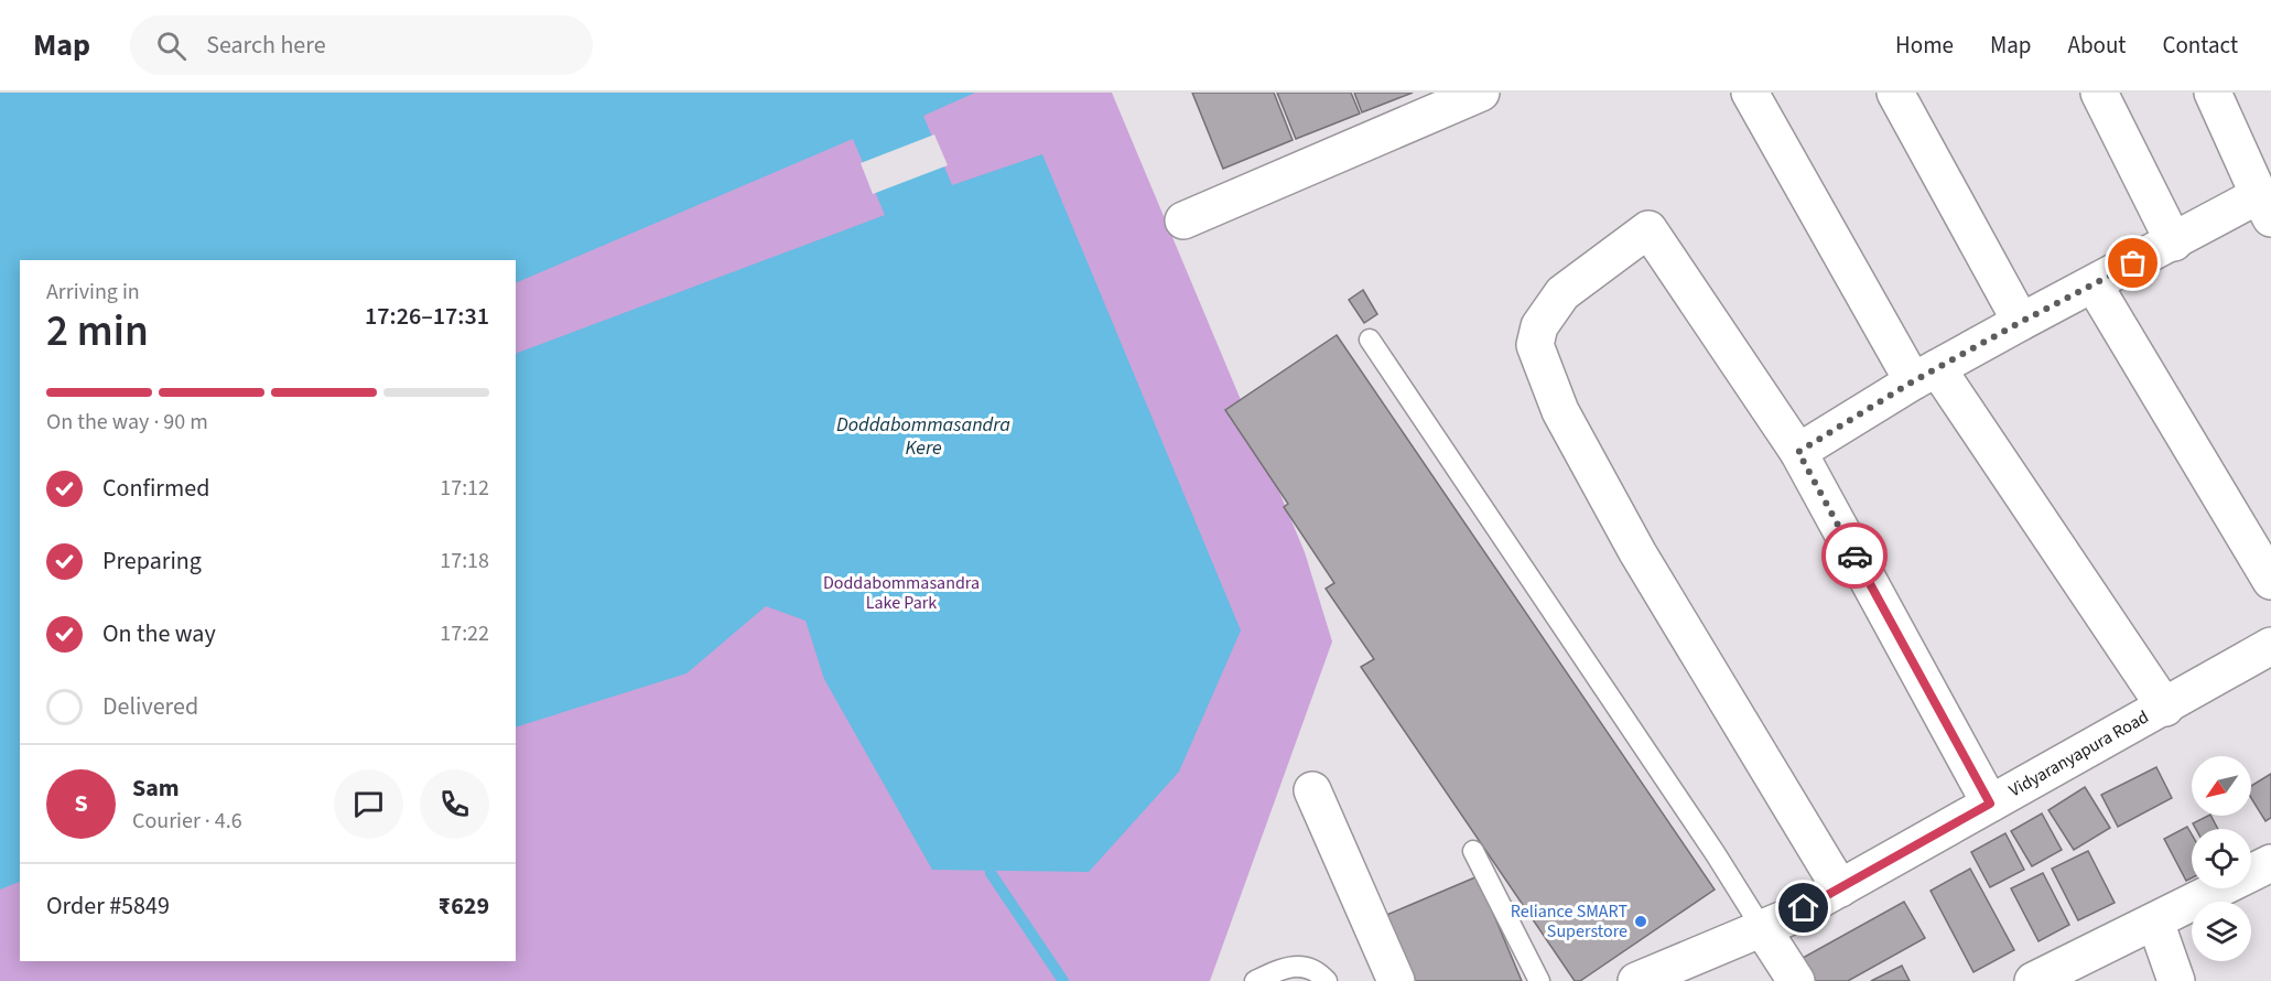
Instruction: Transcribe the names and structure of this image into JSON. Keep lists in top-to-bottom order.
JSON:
{
  "streets": {
    "street": ["Vidyaranyapura Road"]
  },
  "water": ["Doddabommasandra Kere"],
  "parks": ["Doddabommasandra Lake Park"],
  "places": ["Reliance SMART Superstore"],
  "north": "bottom left",
  "page": {
    "header": "Map",
    "search": "Search here",
    "nav": [
      "Home",
      "Map",
      "About",
      "Contact"
    ],
    "heading": ["2 min", "Arriving in", "17:26–17:31"],
    "panel": [
      "Sam",
      "Courier · 4.6",
      "Order #5849",
      "₹629"
    ],
    "bar": "On the way · 90 m",
    "list": [
      ["Confirmed", "17:12"],
      ["Preparing", "17:18"],
      ["On the way", "17:22"],
      "Delivered"
    ],
    "round": "S"
  }
}
